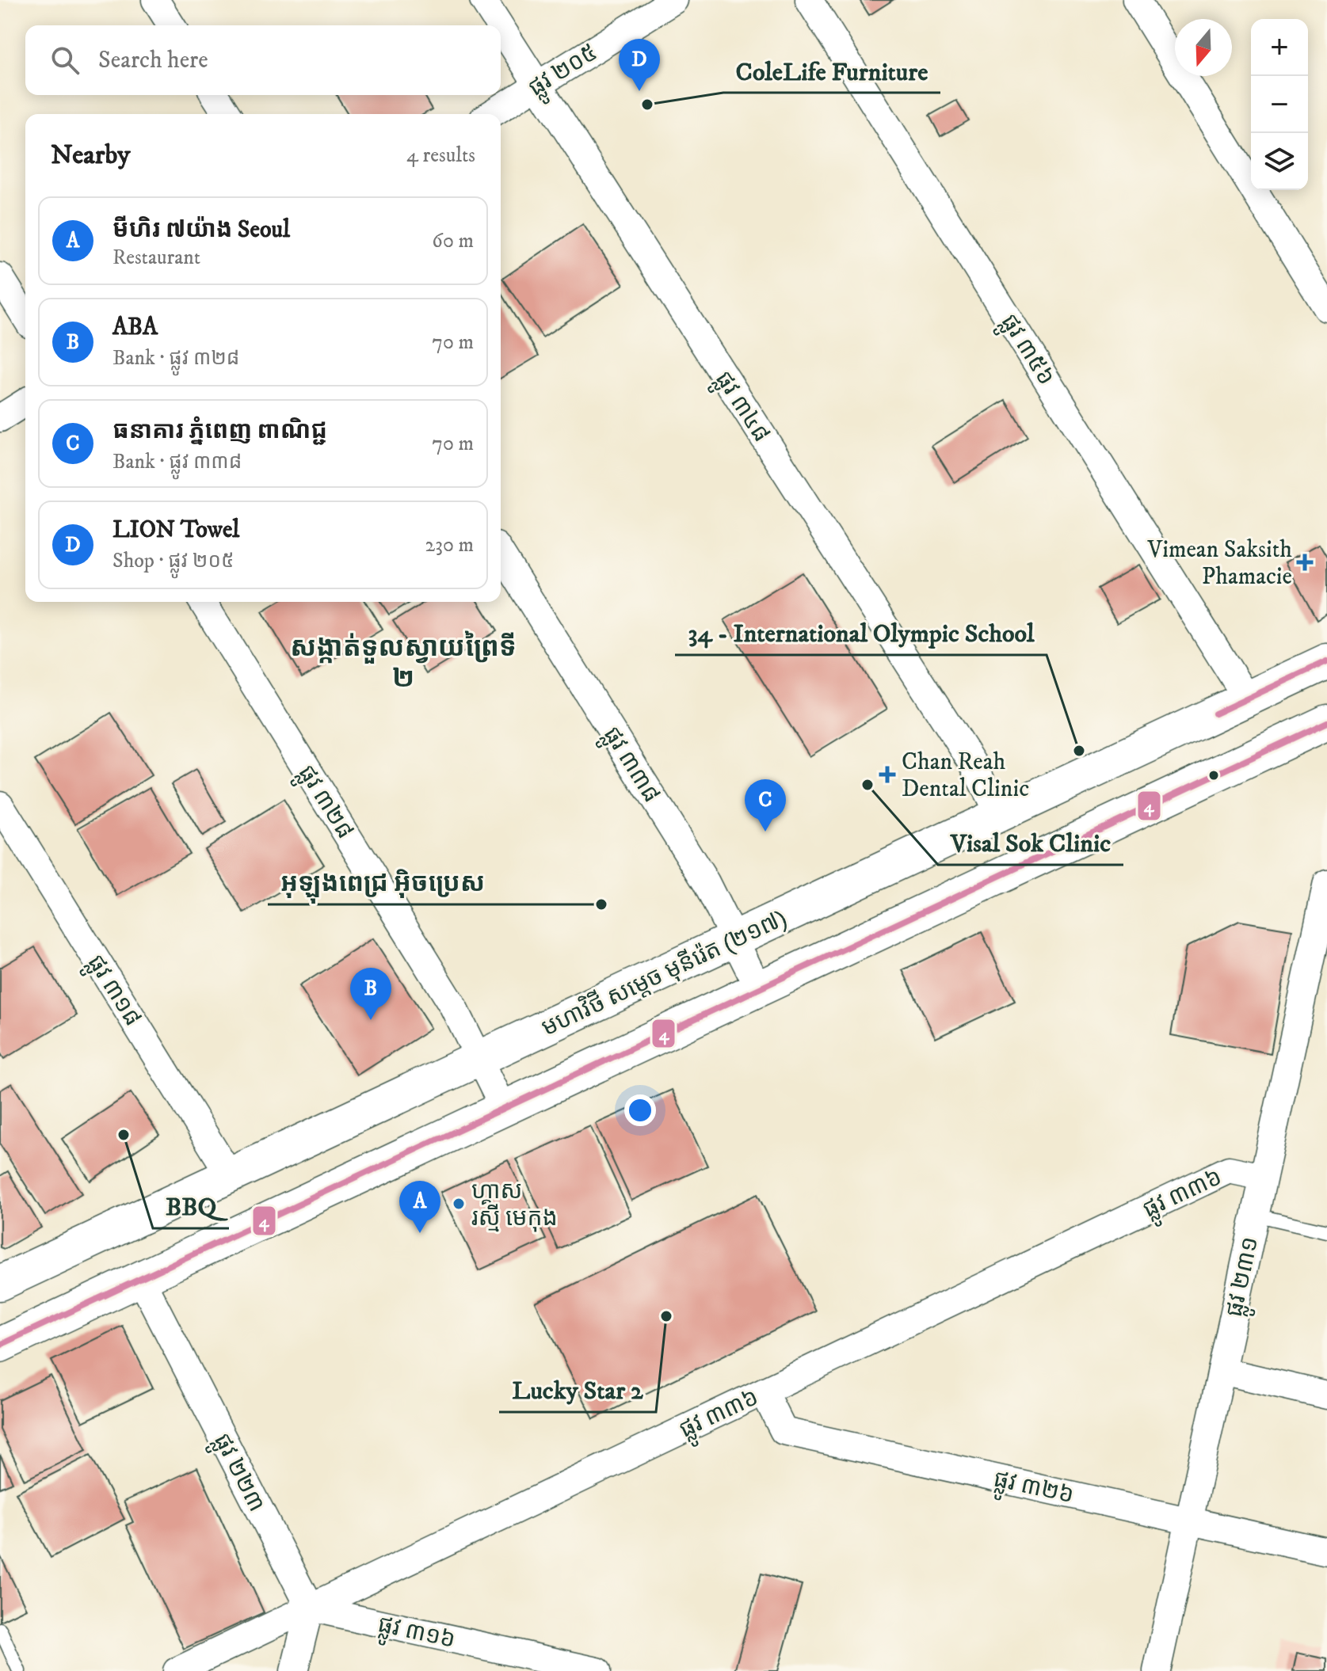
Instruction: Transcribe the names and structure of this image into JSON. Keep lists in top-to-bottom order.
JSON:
{
  "streets": {
    "main road": ["មហាវិថី សម្តេច មុនីរ៉េត (២១៧)"],
    "street": [
      "ផ្លូវ ២០៥",
      "ផ្លូវ ៣៥៦",
      "ផ្លូវ ៣៤៨",
      "ផ្លូវ ៣៣៨",
      "ផ្លូវ ៣២៨",
      "ផ្លូវ ៣១៨",
      "ផ្លូវ ៣៣៦",
      "ផ្លូវ ២៣១",
      "ផ្លូវ ២២៣",
      "ផ្លូវ ៣២៦",
      "ផ្លូវ ៣១៦"
    ]
  },
  "crossings": [
    ["ផ្លូវ ២០៥", "ផ្លូវ ៣៤៨"],
    ["ផ្លូវ ៣៥៦", "មហាវិថី សម្តេច មុនីរ៉េត (២១៧)"],
    ["ផ្លូវ ៣៤៨", "មហាវិថី សម្តេច មុនីរ៉េត (២១៧)"],
    ["ផ្លូវ ៣៣៨", "មហាវិថី សម្តេច មុនីរ៉េត (២១៧)"],
    ["ផ្លូវ ៣២៨", "មហាវិថី សម្តេច មុនីរ៉េត (២១៧)"],
    ["មហាវិថី សម្តេច មុនីរ៉េត (២១៧)", "ផ្លូវ ៣១៨"],
    ["ផ្លូវ ៣៣៦", "ផ្លូវ ២៣១"],
    ["ផ្លូវ ៣៣៦", "ផ្លូវ ២២៣"],
    ["ផ្លូវ ៣៣៦", "ផ្លូវ ៣២៦"],
    ["ផ្លូវ ៣៣៦", "ផ្លូវ ៣១៦"],
    ["ផ្លូវ ២៣១", "ផ្លូវ ៣២៦"],
    ["ផ្លូវ ២២៣", "ផ្លូវ ៣១៦"]
  ],
  "districts": ["សង្កាត់ទួលស្វាយព្រៃទី ២"],
  "places": {
    "other": [
      "ColeLife Furniture",
      "34 - International Olympic School",
      "Visal Sok Clinic",
      "អុឡុងពេជ្រ អ៊ិចប្រេស",
      "BBQ",
      "ហ្គាស រស្មី មេកុង",
      "Lucky Star 2"
    ],
    "health": ["Vimean Saksith Phamacie", "Chan Reah Dental Clinic"]
  },
  "lines": ["transit line 4"],
  "north": "bottom",
  "page": {
    "map_buttons": ["+", "−"],
    "search": "Search here",
    "pins": [
      "D",
      "C",
      "B",
      "A"
    ],
    "heading": ["Nearby", "4 results"],
    "list": [
      {
        "mark": "A",
        "name": "មីហិរ ៧យ៉ាង Seoul",
        "note": "Restaurant",
        "value": "60 m"
      },
      {
        "mark": "B",
        "name": "ABA",
        "note": "Bank · ផ្លូវ ៣២៨",
        "value": "70 m"
      },
      {
        "mark": "C",
        "name": "ធនាគារ ភ្នំពេញ ពាណិជ្ជ",
        "note": "Bank · ផ្លូវ ៣៣៨",
        "value": "70 m"
      },
      {
        "mark": "D",
        "name": "LION Towel",
        "note": "Shop · ផ្លូវ ២០៥",
        "value": "230 m"
      }
    ]
  }
}
